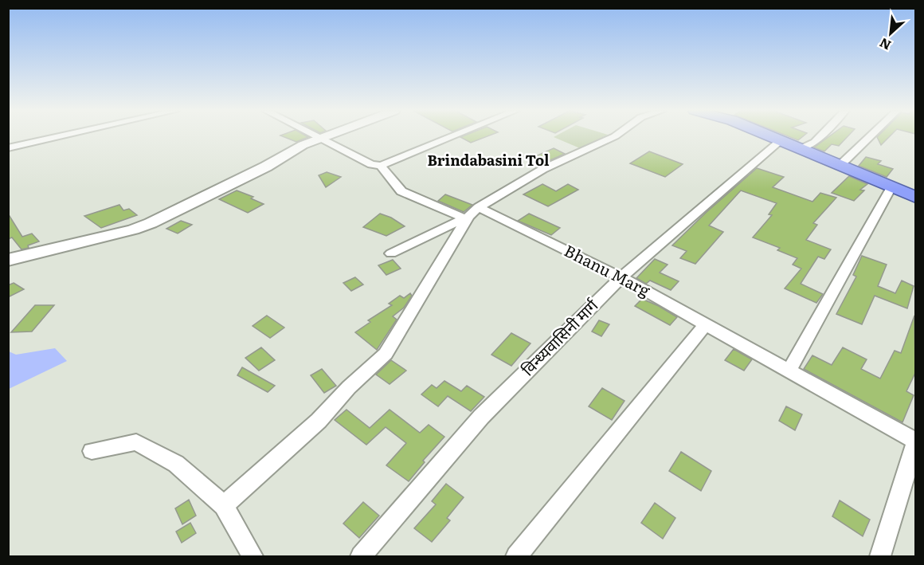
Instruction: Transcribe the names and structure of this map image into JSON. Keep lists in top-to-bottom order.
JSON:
{
  "streets": {
    "street": ["Bhanu Marg", "विन्ध्यवासिनी मार्ग"]
  },
  "crossings": [
    ["Bhanu Marg", "विन्ध्यवासिनी मार्ग"]
  ],
  "districts": ["Brindabasini Tol"],
  "north": "bottom left"
}
